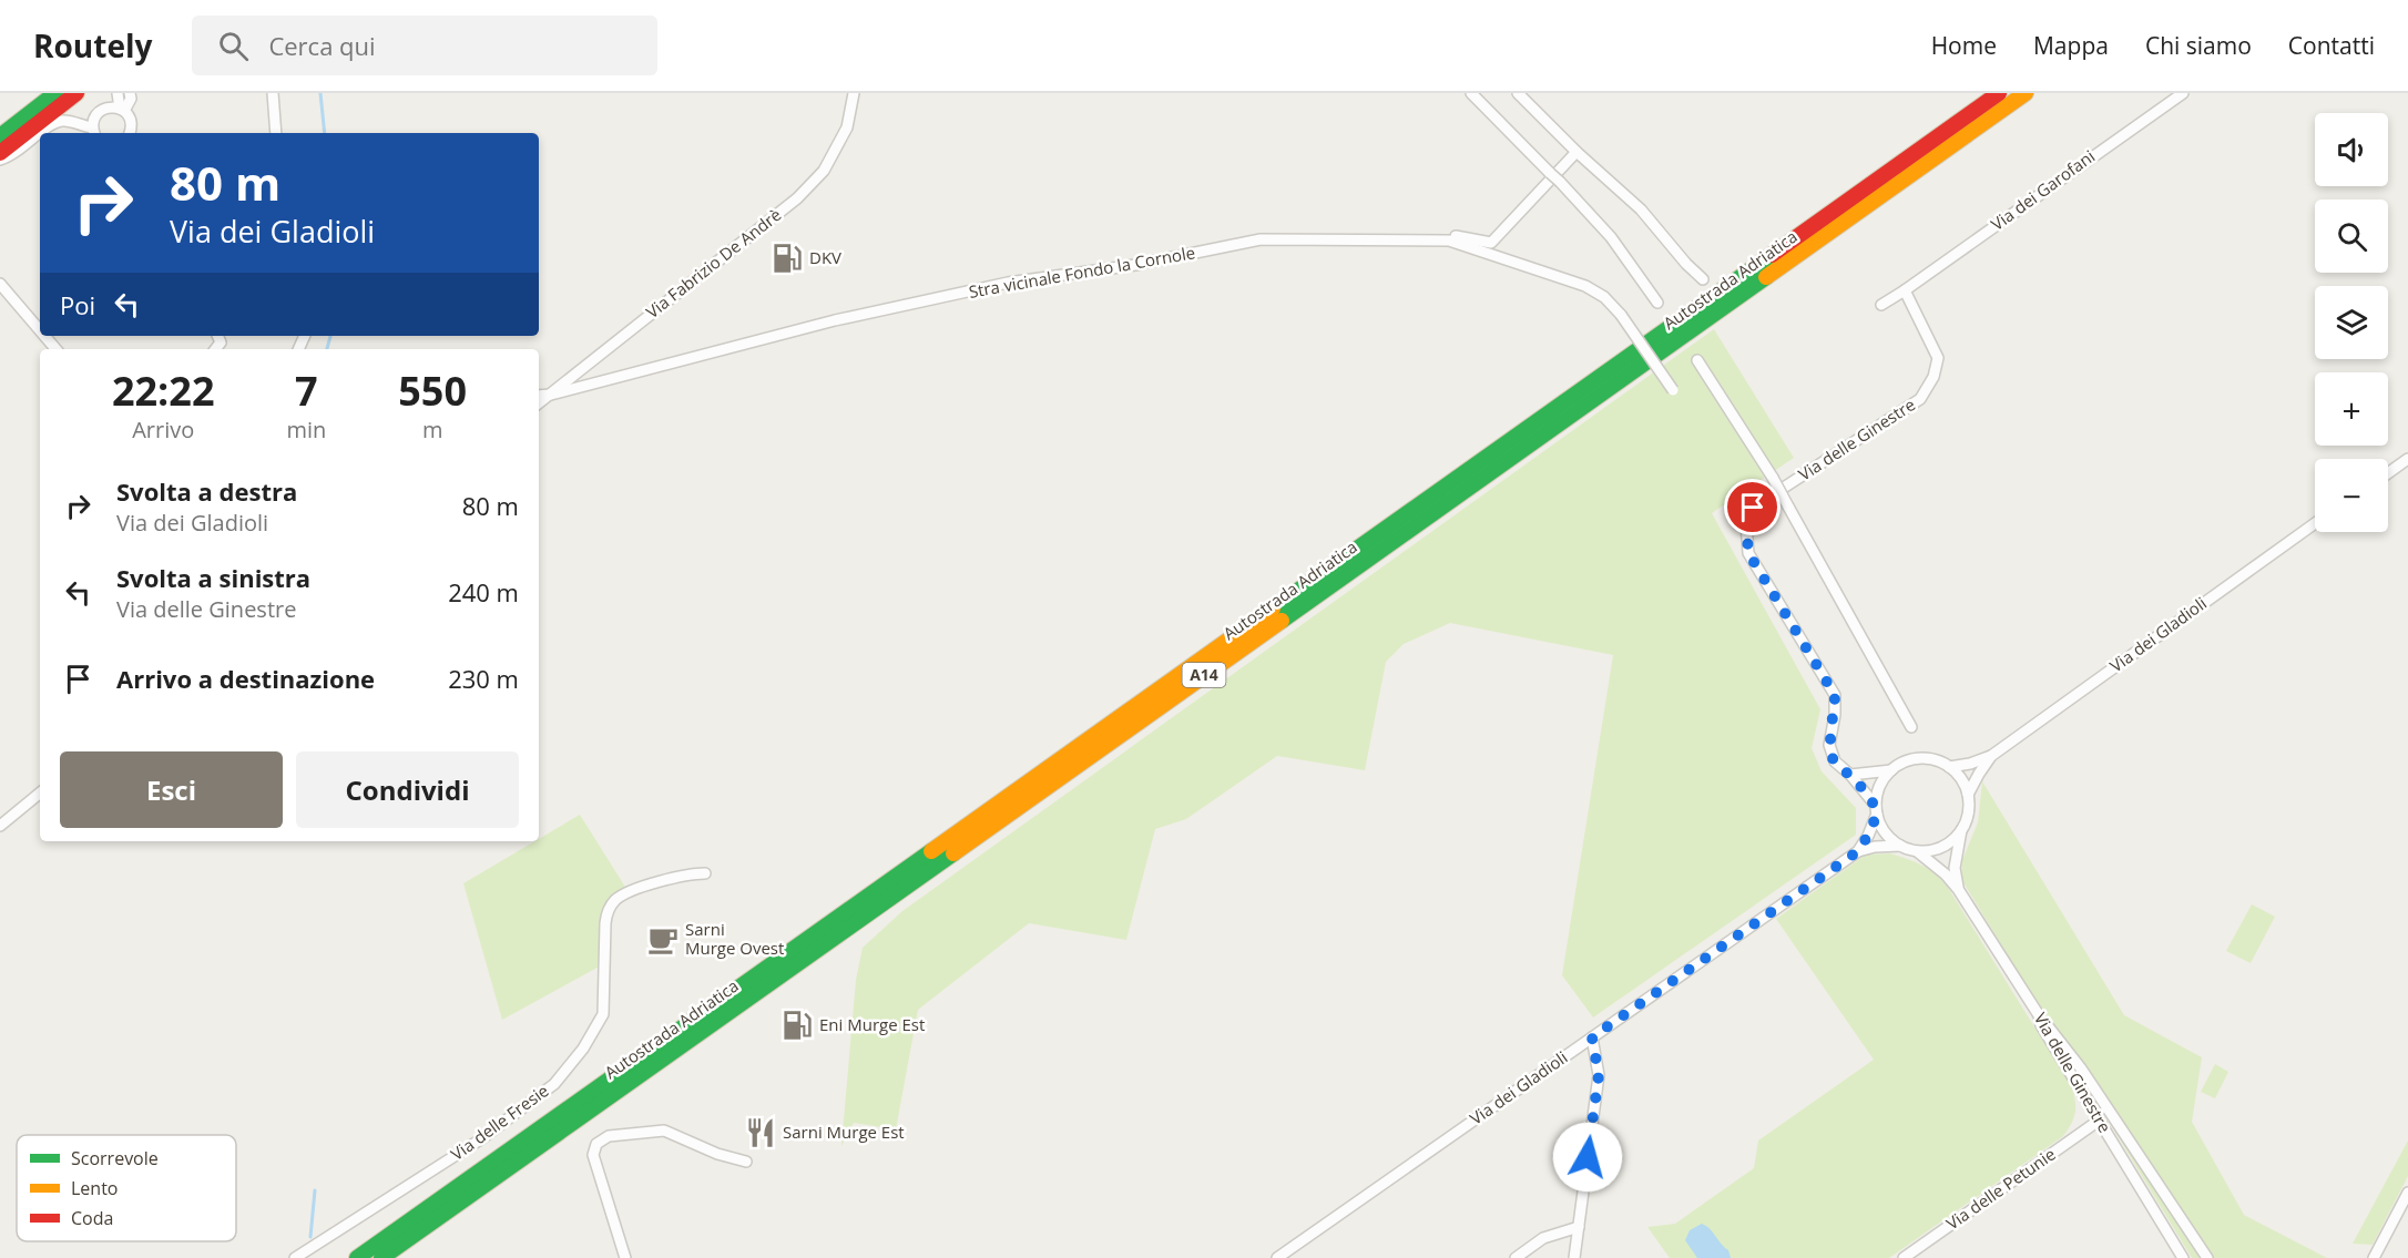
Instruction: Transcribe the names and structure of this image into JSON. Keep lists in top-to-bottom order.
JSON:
{
  "streets": {
    "main road": ["Autostrada Adriatica", "A14"],
    "street": [
      "Via dei Garofani",
      "Via Fabrizio De Andrè",
      "Stra vicinale Fondo la Cornole",
      "Via delle Ginestre",
      "Via dei Gladioli",
      "Via delle Fresie",
      "Via delle Petunie"
    ]
  },
  "crossings": [
    ["Via dei Garofani", "Via delle Ginestre"],
    ["Via Fabrizio De Andrè", "Stra vicinale Fondo la Cornole"],
    ["Via delle Ginestre", "Via dei Gladioli"],
    ["Via delle Ginestre", "Via delle Petunie"]
  ],
  "places": {
    "fuel station": ["DKV", "Eni Murge Est"],
    "cafe": ["Sarni Murge Ovest"],
    "restaurant": ["Sarni Murge Est"]
  },
  "legend": ["Scorrevole", "Lento", "Coda"],
  "page": {
    "header": "Routely",
    "search": "Cerca qui",
    "nav": [
      "Home",
      "Mappa",
      "Chi siamo",
      "Contatti"
    ],
    "map_buttons": ["+", "−"],
    "turn": ["80 m", "Via dei Gladioli"],
    "then": "Poi",
    "eta": [
      "22:22",
      "Arrivo",
      "7",
      "min",
      "550",
      "m"
    ],
    "list": [
      {
        "name": "Svolta a destra",
        "note": "Via dei Gladioli",
        "value": "80 m"
      },
      {
        "name": "Svolta a sinistra",
        "note": "Via delle Ginestre",
        "value": "240 m"
      },
      {
        "name": "Arrivo a destinazione",
        "value": "230 m"
      }
    ],
    "buttons": ["Esci", "Condividi"]
  }
}
